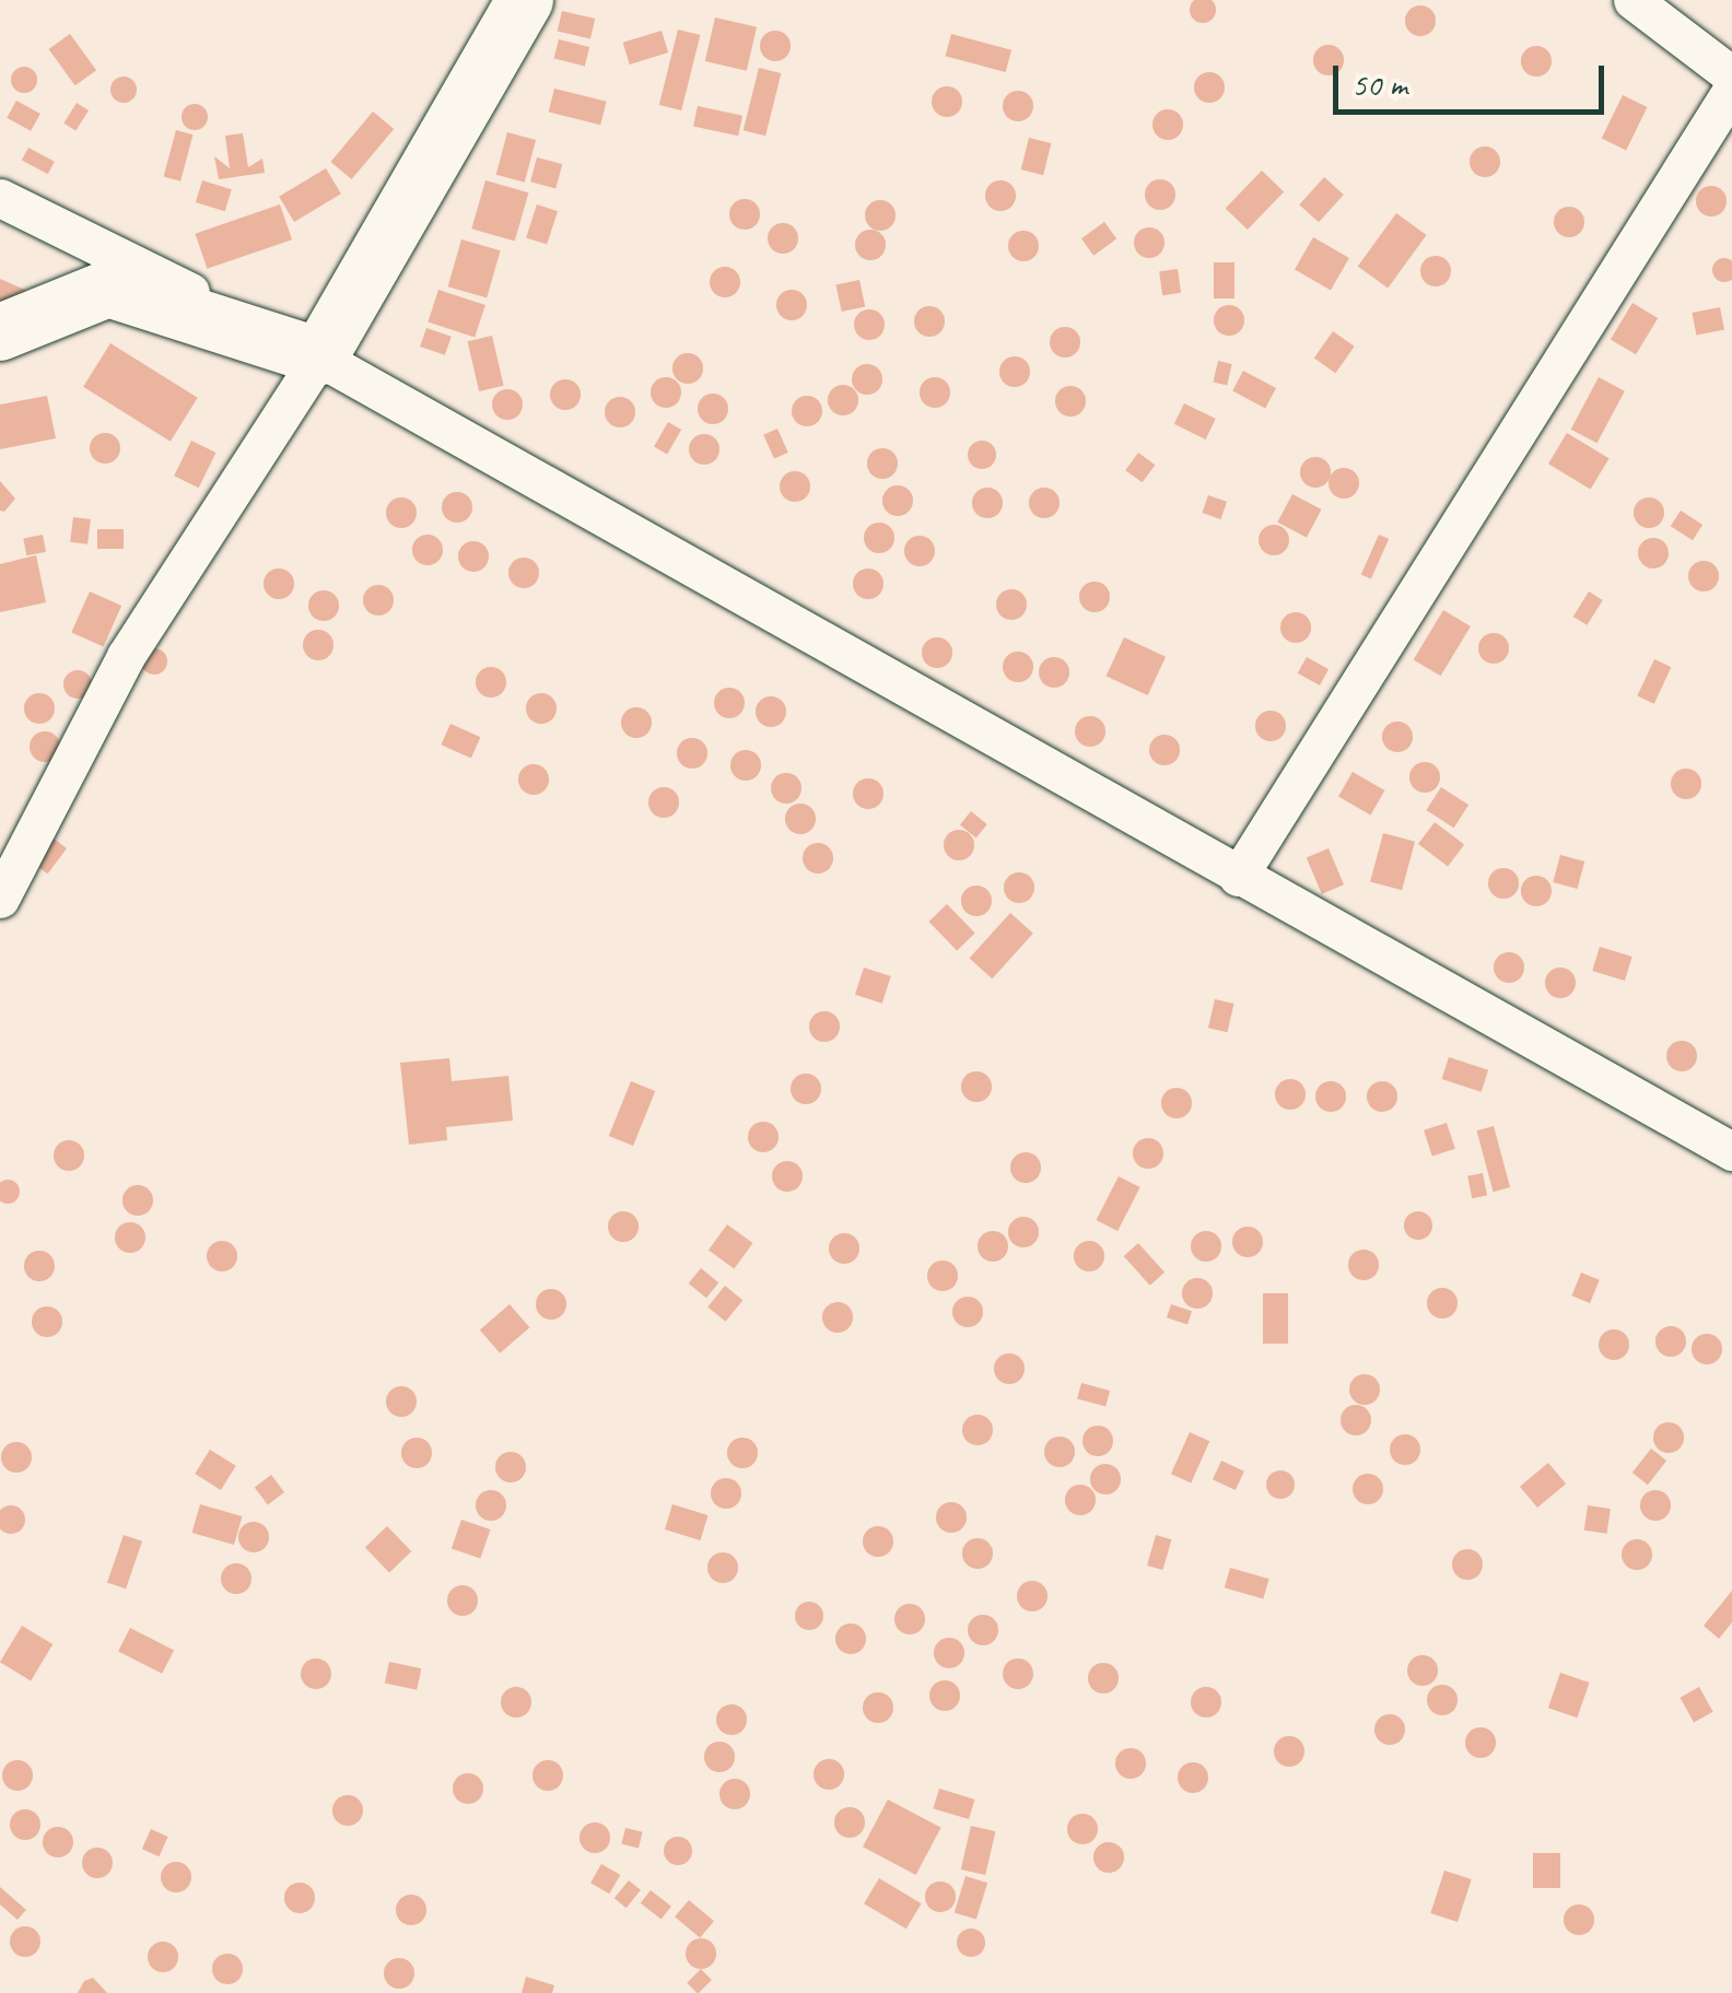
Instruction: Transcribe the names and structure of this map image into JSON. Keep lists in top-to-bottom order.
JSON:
{
  "scale_bar": "50 m"
}
